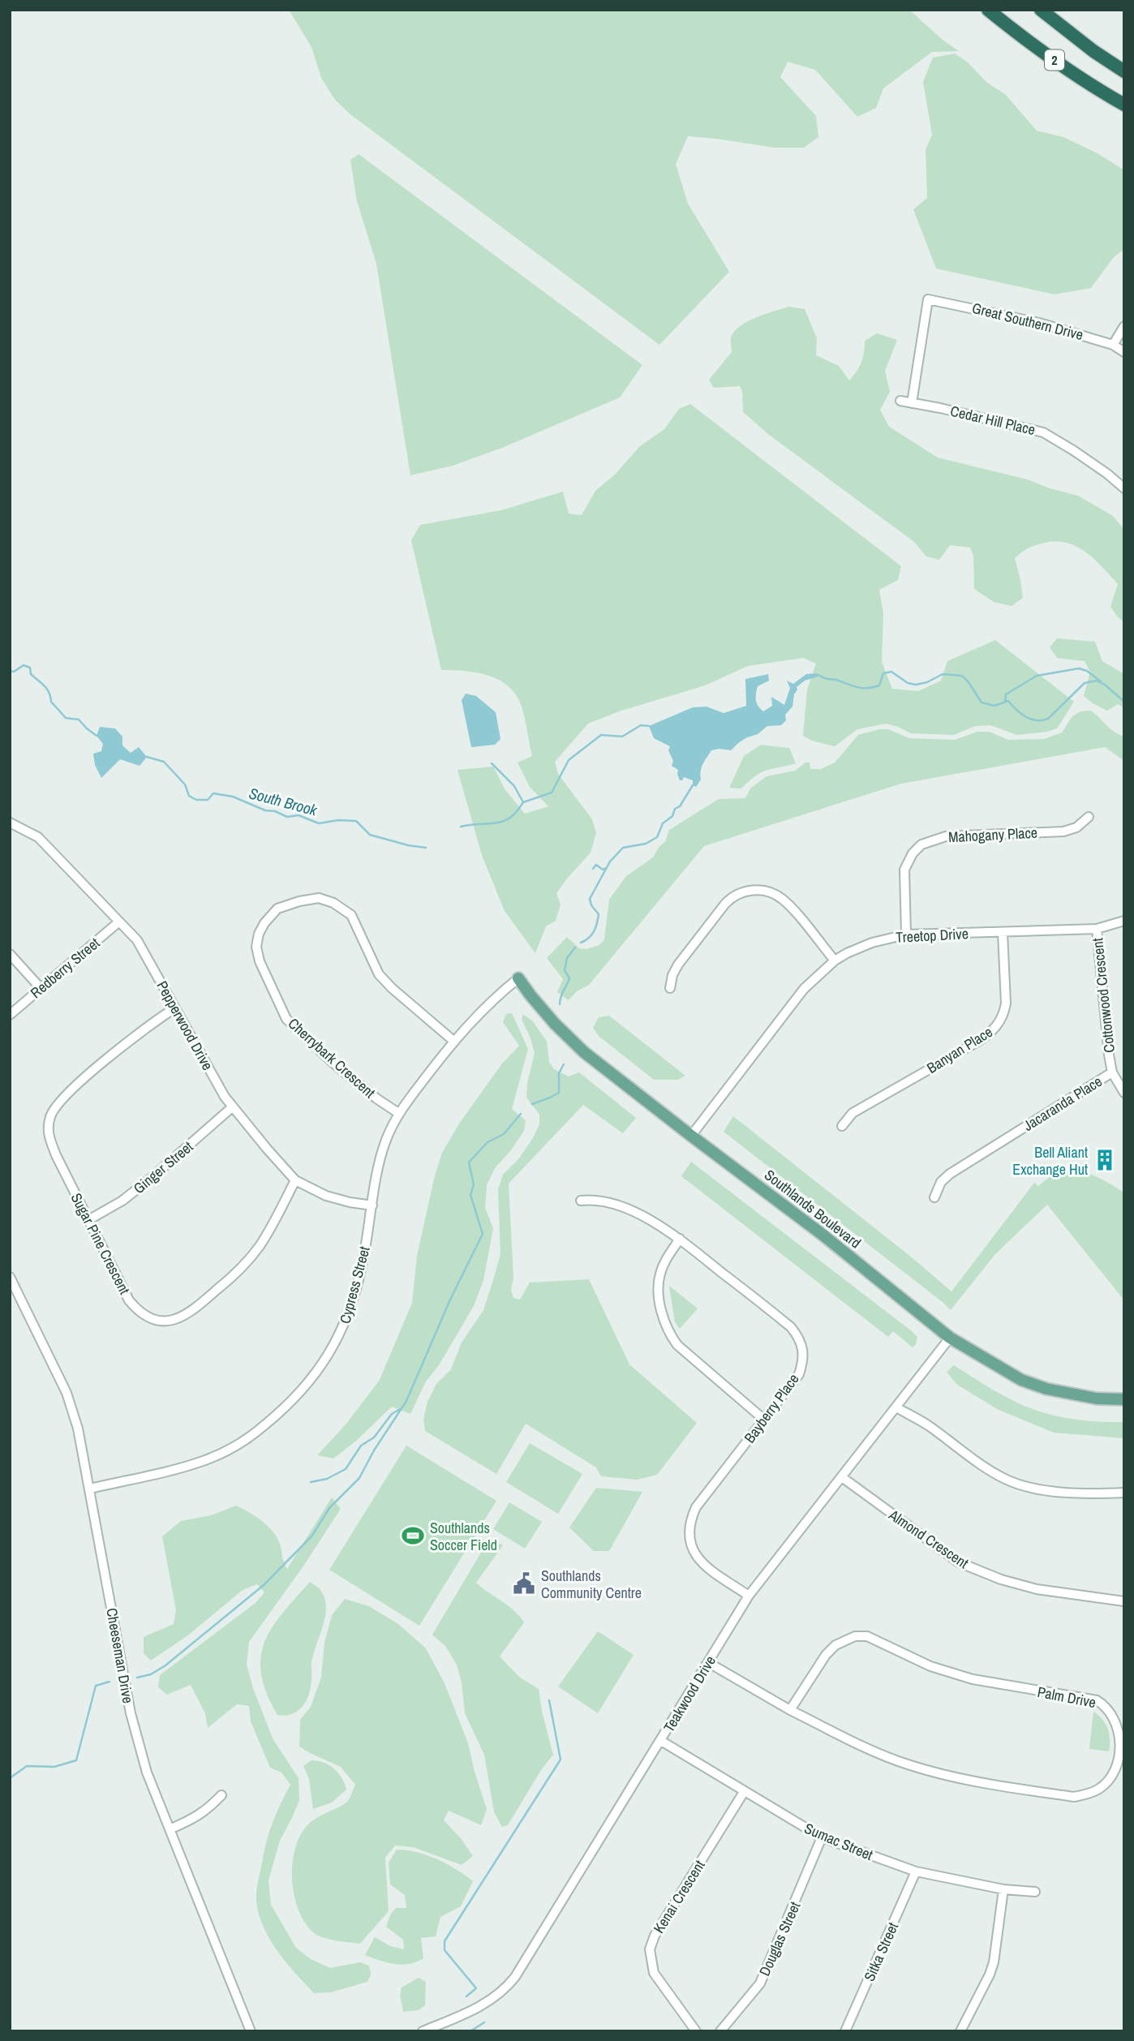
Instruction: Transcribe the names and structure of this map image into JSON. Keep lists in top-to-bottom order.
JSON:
{
  "streets": {
    "highway": ["2"],
    "main road": ["Southlands Boulevard"],
    "street": [
      "Great Southern Drive",
      "Cedar Hill Place",
      "Mahogany Place",
      "Treetop Drive",
      "Redberry Street",
      "Cottonwood Crescent",
      "Pepperwood Drive",
      "Banyan Place",
      "Cherrybark Crescent",
      "Jacaranda Place",
      "Ginger Street",
      "Sugar Pine Crescent",
      "Cypress Street",
      "Bayberry Place",
      "Almond Crescent",
      "Cheeseman Drive",
      "Teakwood Drive",
      "Palm Drive",
      "Sumac Street",
      "Kenai Crescent",
      "Douglas Street",
      "Sitka Street"
    ]
  },
  "crossings": [
    ["Great Southern Drive", "Cedar Hill Place"],
    ["Mahogany Place", "Treetop Drive"],
    ["Treetop Drive", "Cottonwood Crescent"],
    ["Treetop Drive", "Banyan Place"],
    ["Treetop Drive", "Southlands Boulevard"],
    ["Redberry Street", "Pepperwood Drive"],
    ["Cottonwood Crescent", "Jacaranda Place"],
    ["Pepperwood Drive", "Ginger Street"],
    ["Pepperwood Drive", "Sugar Pine Crescent"],
    ["Pepperwood Drive", "Cypress Street"],
    ["Cherrybark Crescent", "Cypress Street"],
    ["Ginger Street", "Sugar Pine Crescent"],
    ["Southlands Boulevard", "Cypress Street"],
    ["Southlands Boulevard", "Teakwood Drive"],
    ["Cypress Street", "Cheeseman Drive"],
    ["Bayberry Place", "Teakwood Drive"],
    ["Almond Crescent", "Teakwood Drive"],
    ["Teakwood Drive", "Palm Drive"],
    ["Teakwood Drive", "Sumac Street"],
    ["Sumac Street", "Kenai Crescent"],
    ["Sumac Street", "Douglas Street"],
    ["Sumac Street", "Sitka Street"]
  ],
  "water": ["South Brook"],
  "places": {
    "building": ["Bell Aliant Exchange Hut"],
    "sports": ["Southlands Soccer Field"],
    "public building": ["Southlands Community Centre"]
  }
}
